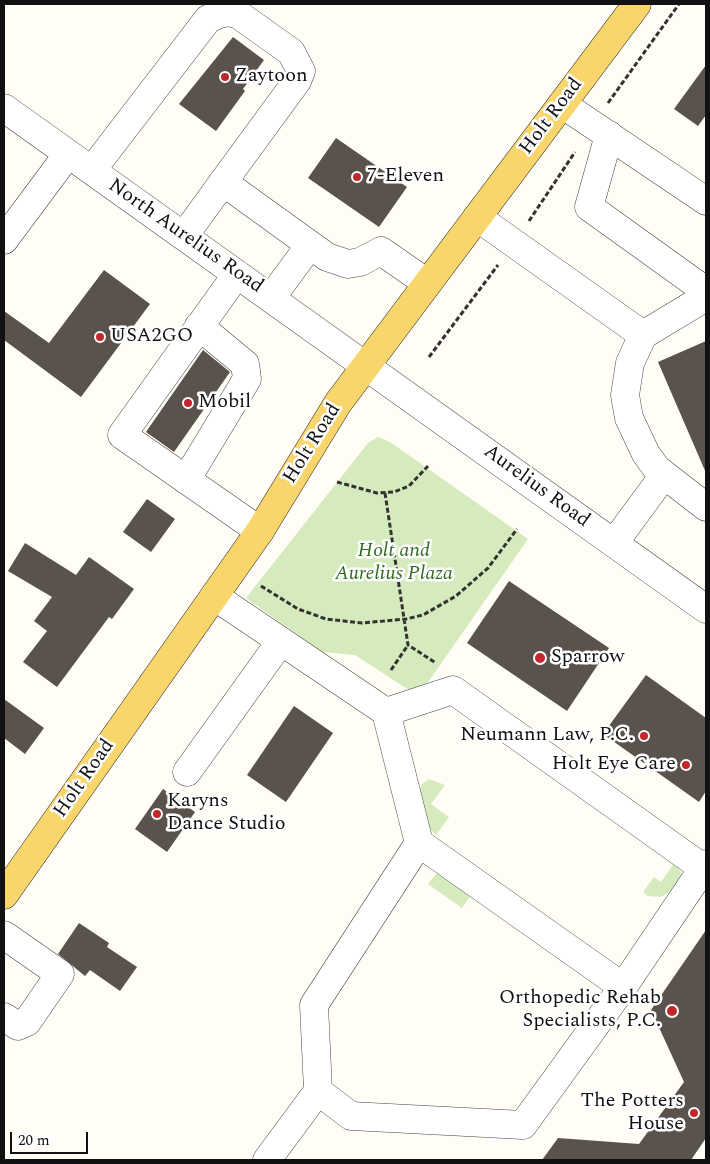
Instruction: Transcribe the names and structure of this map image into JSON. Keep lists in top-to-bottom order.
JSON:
{
  "streets": {
    "main road": ["Holt Road"],
    "street": ["North Aurelius Road", "Aurelius Road"]
  },
  "crossings": [
    ["Holt Road", "North Aurelius Road"],
    ["Holt Road", "Aurelius Road"],
    ["North Aurelius Road", "Aurelius Road"]
  ],
  "parks": ["Holt and Aurelius Plaza"],
  "places": [
    "Zaytoon",
    "7-Eleven",
    "USA2GO",
    "Mobil",
    "Sparrow",
    "Neumann Law, P.C.",
    "Holt Eye Care",
    "Karyns Dance Studio",
    "Orthopedic Rehab Specialists, P.C.",
    "The Potters House"
  ],
  "scale_bar": "20 m"
}
